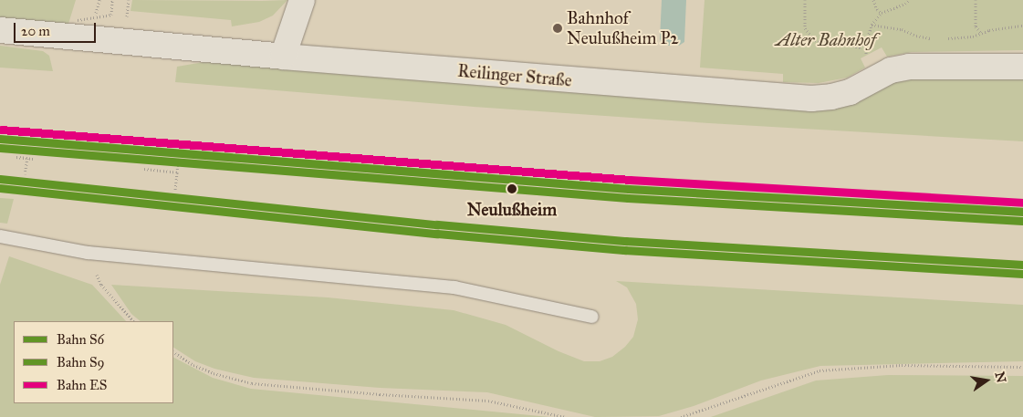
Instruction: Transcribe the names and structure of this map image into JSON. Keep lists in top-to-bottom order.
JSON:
{
  "streets": {
    "street": ["Reilinger Straße"]
  },
  "parks": ["Alter Bahnhof"],
  "places": ["Bahnhof Neulußheim P2", "Neulußheim"],
  "lines": ["rail line ES", "rail line S6", "rail line S9"],
  "legend": ["Bahn S6", "Bahn S9", "Bahn ES"],
  "scale_bar": "20 m",
  "north": "right"
}
